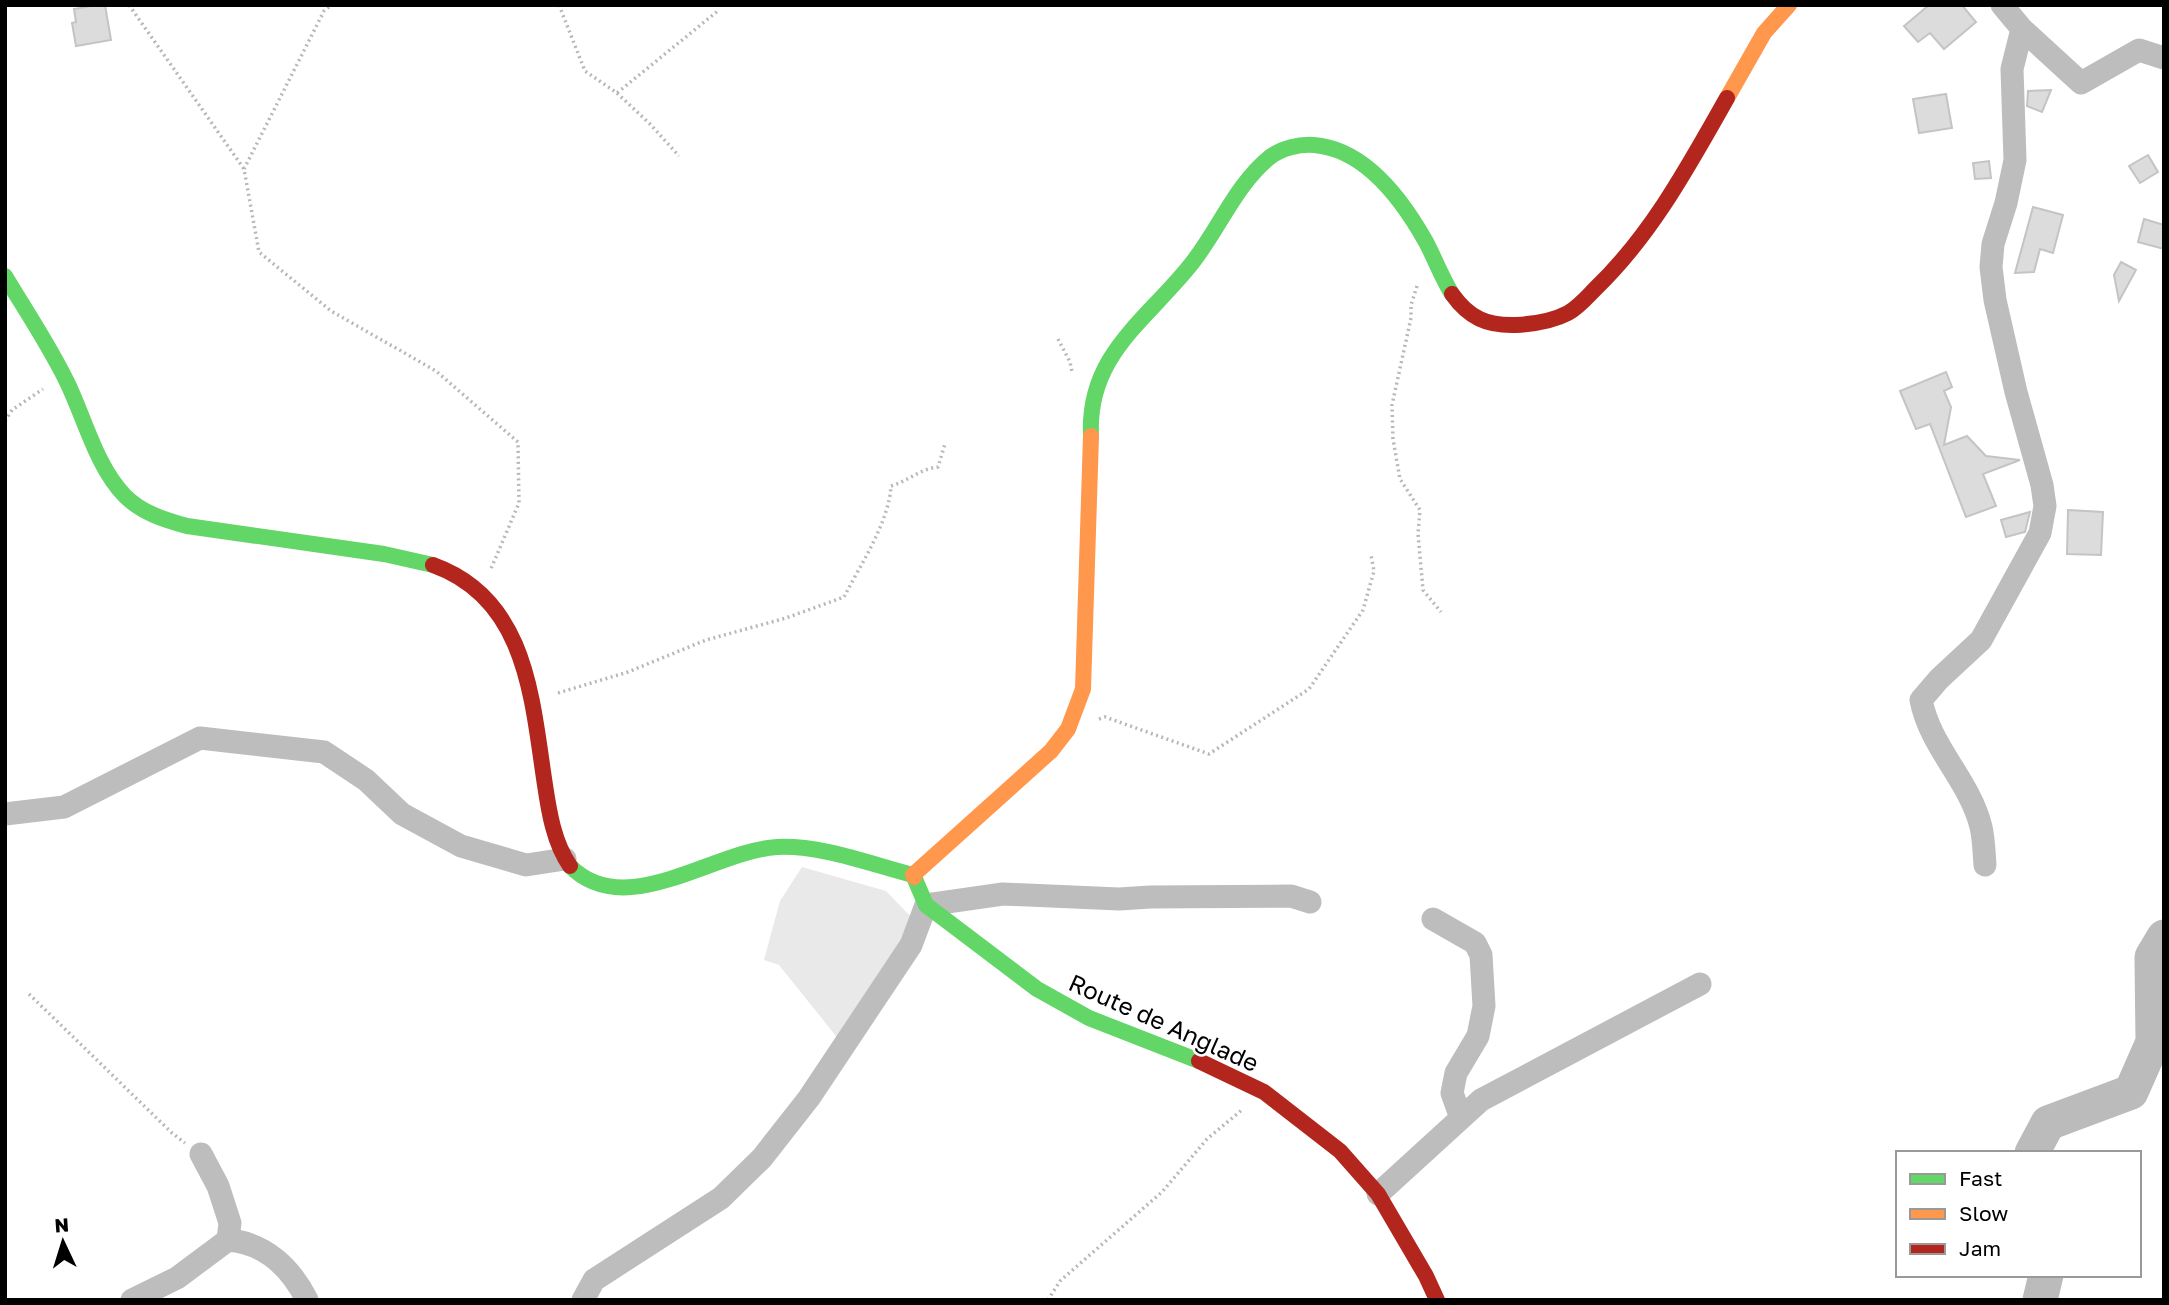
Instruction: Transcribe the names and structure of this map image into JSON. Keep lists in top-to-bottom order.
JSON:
{
  "streets": {
    "street": ["Route de Anglade"]
  },
  "legend": ["Fast", "Slow", "Jam"],
  "north": "top"
}
